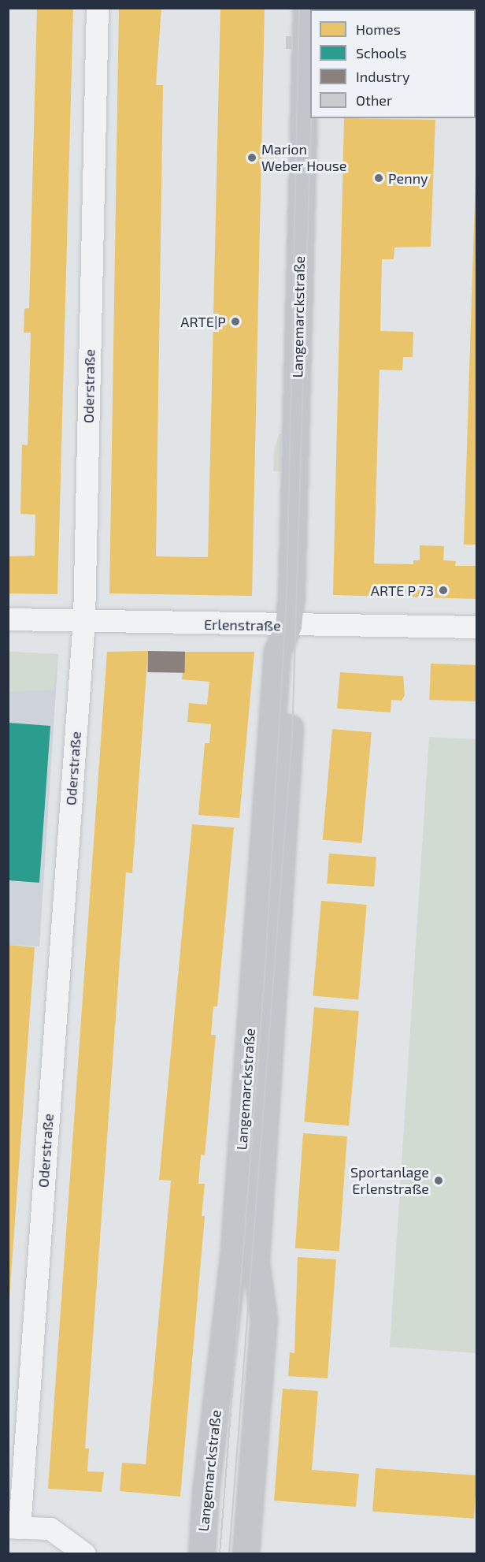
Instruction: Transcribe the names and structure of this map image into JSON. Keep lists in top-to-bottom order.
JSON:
{
  "streets": {
    "main road": ["Langemarckstraße"],
    "street": ["Oderstraße", "Erlenstraße"]
  },
  "crossings": [
    ["Langemarckstraße", "Erlenstraße"],
    ["Oderstraße", "Erlenstraße"]
  ],
  "places": [
    "Marion Weber House",
    "Penny",
    "ARTE|P",
    "ARTE P 73",
    "Sportanlage Erlenstraße"
  ],
  "legend": [
    "Homes",
    "Schools",
    "Industry",
    "Other"
  ]
}
